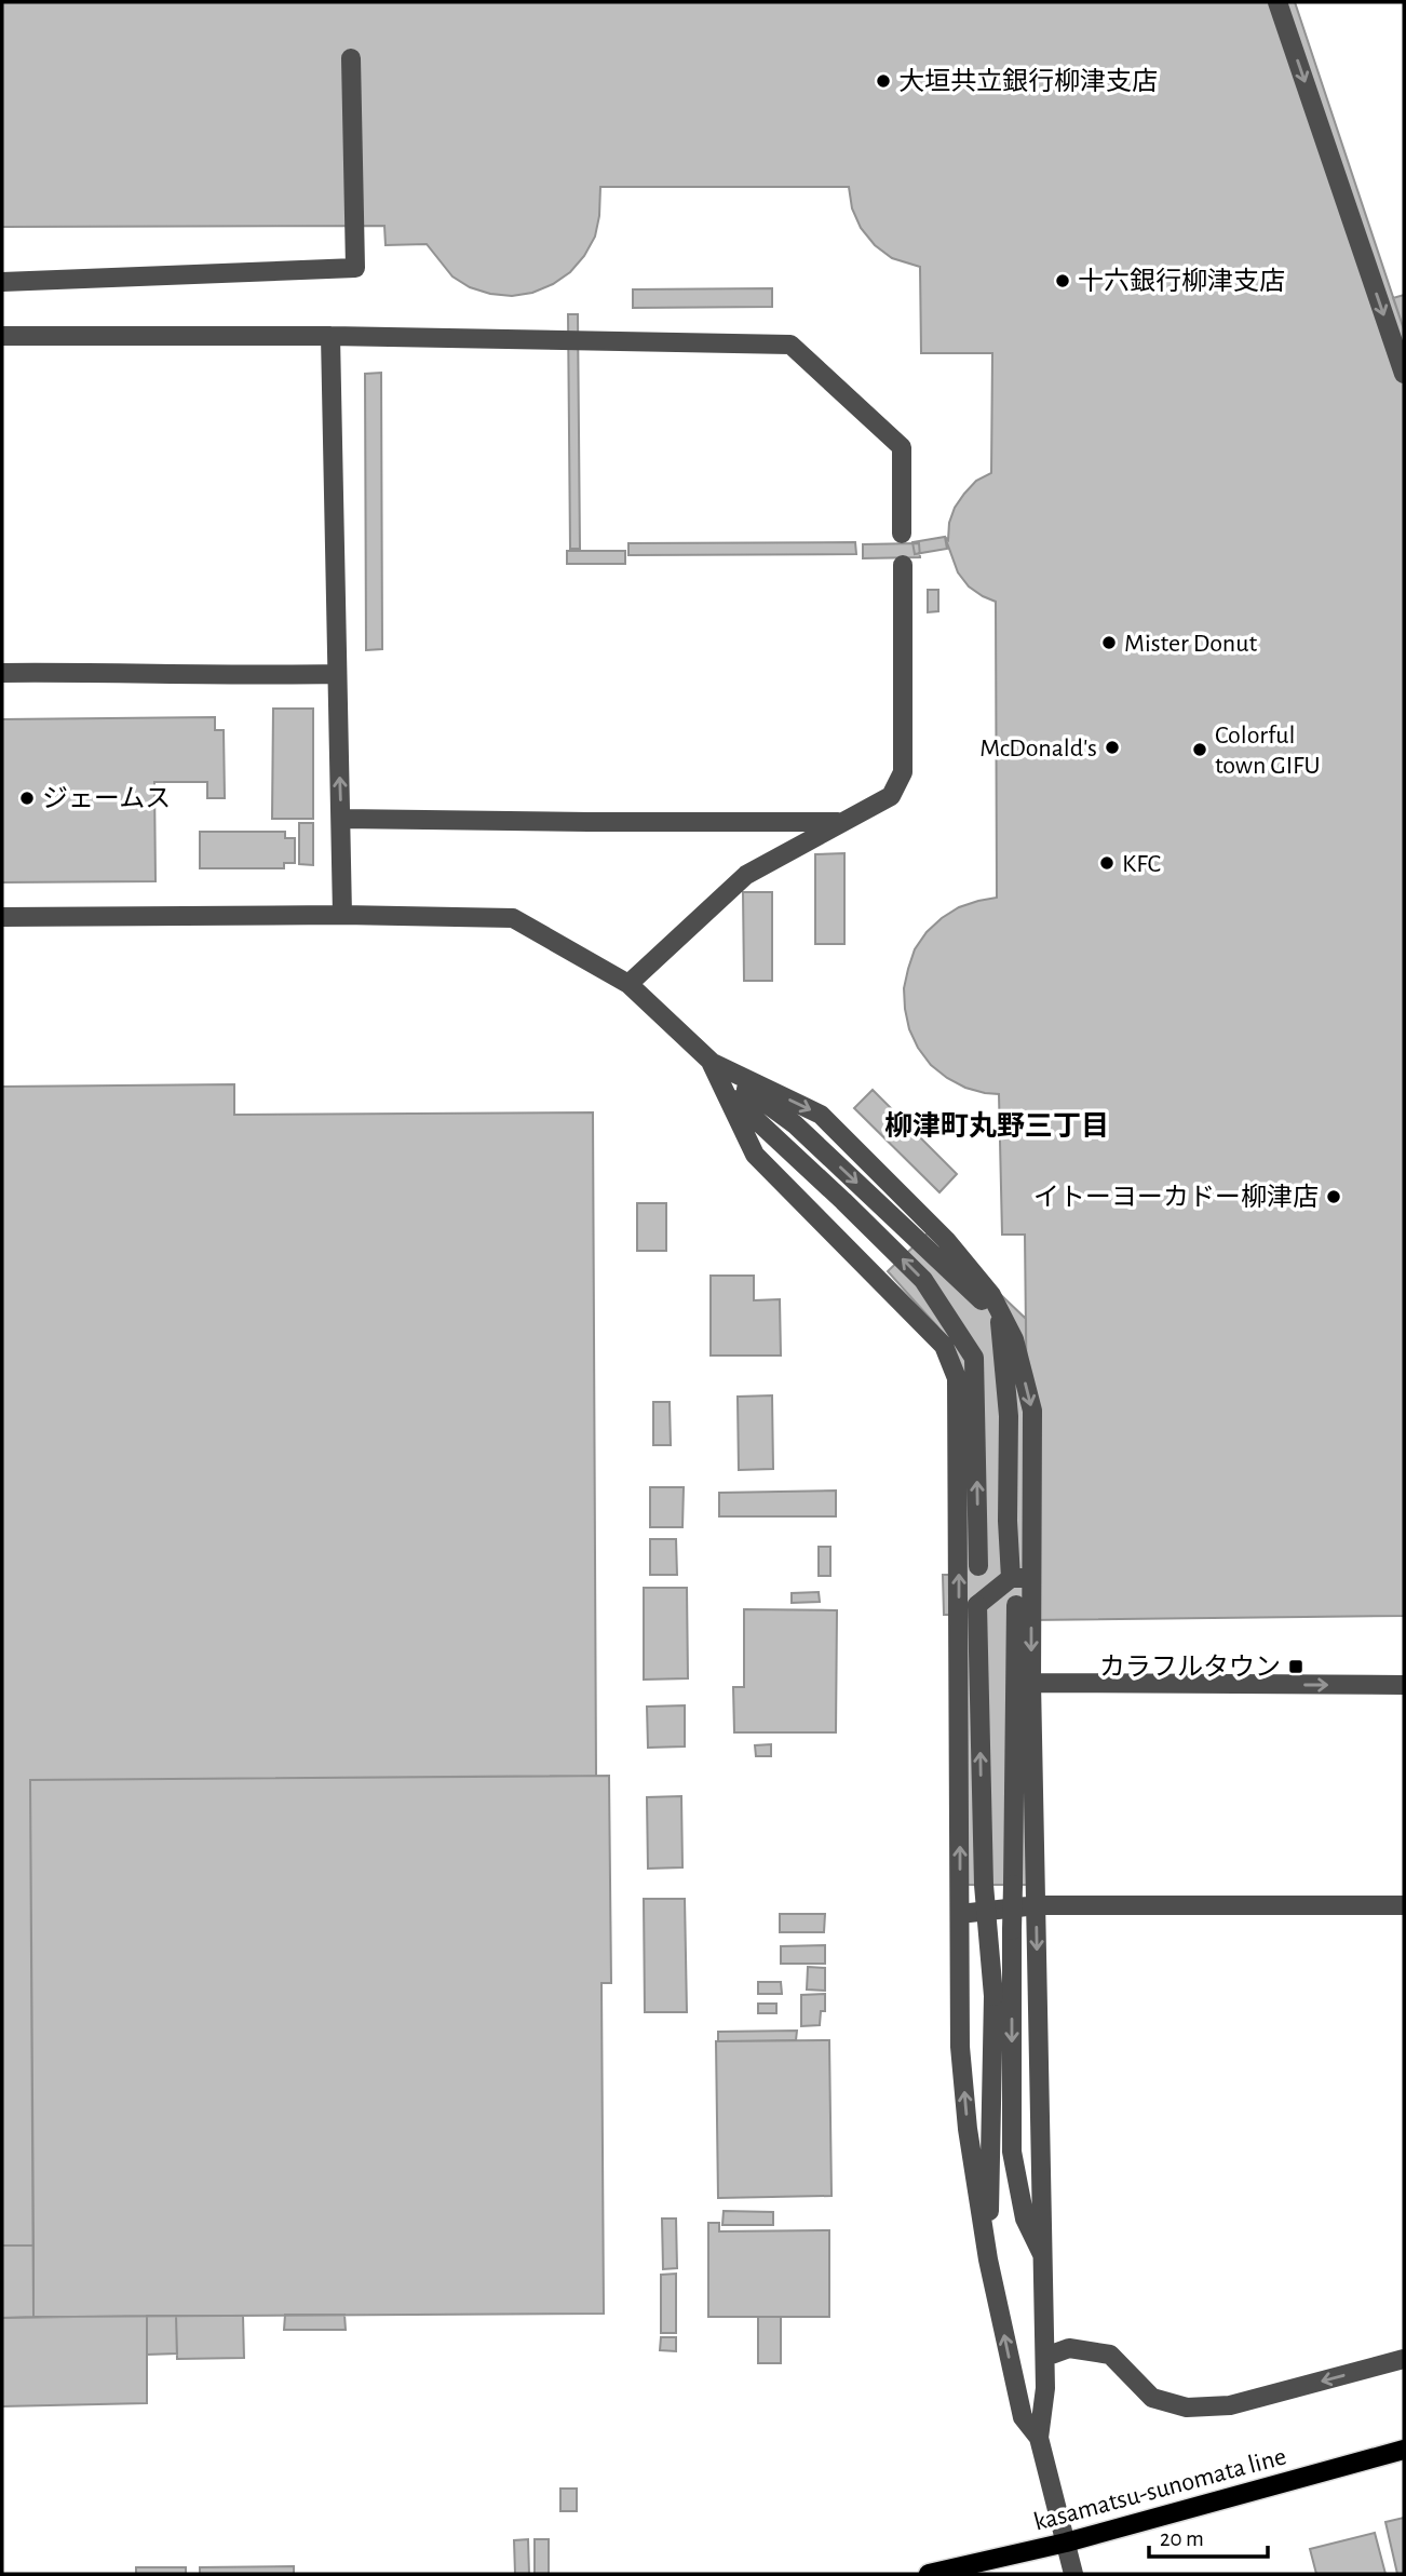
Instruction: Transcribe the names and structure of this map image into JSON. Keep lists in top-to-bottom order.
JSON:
{
  "streets": {
    "main road": ["kasamatsu-sunomata line"]
  },
  "districts": ["柳津町丸野三丁目"],
  "places": {
    "other": [
      "大垣共立銀行柳津支店",
      "十六銀行柳津支店",
      "Mister Donut",
      "McDonald's",
      "Colorful town GIFU",
      "ジェームス",
      "KFC",
      "イトーヨーカドー柳津店"
    ],
    "transit": ["カラフルタウン"]
  },
  "scale_bar": "20 m"
}
